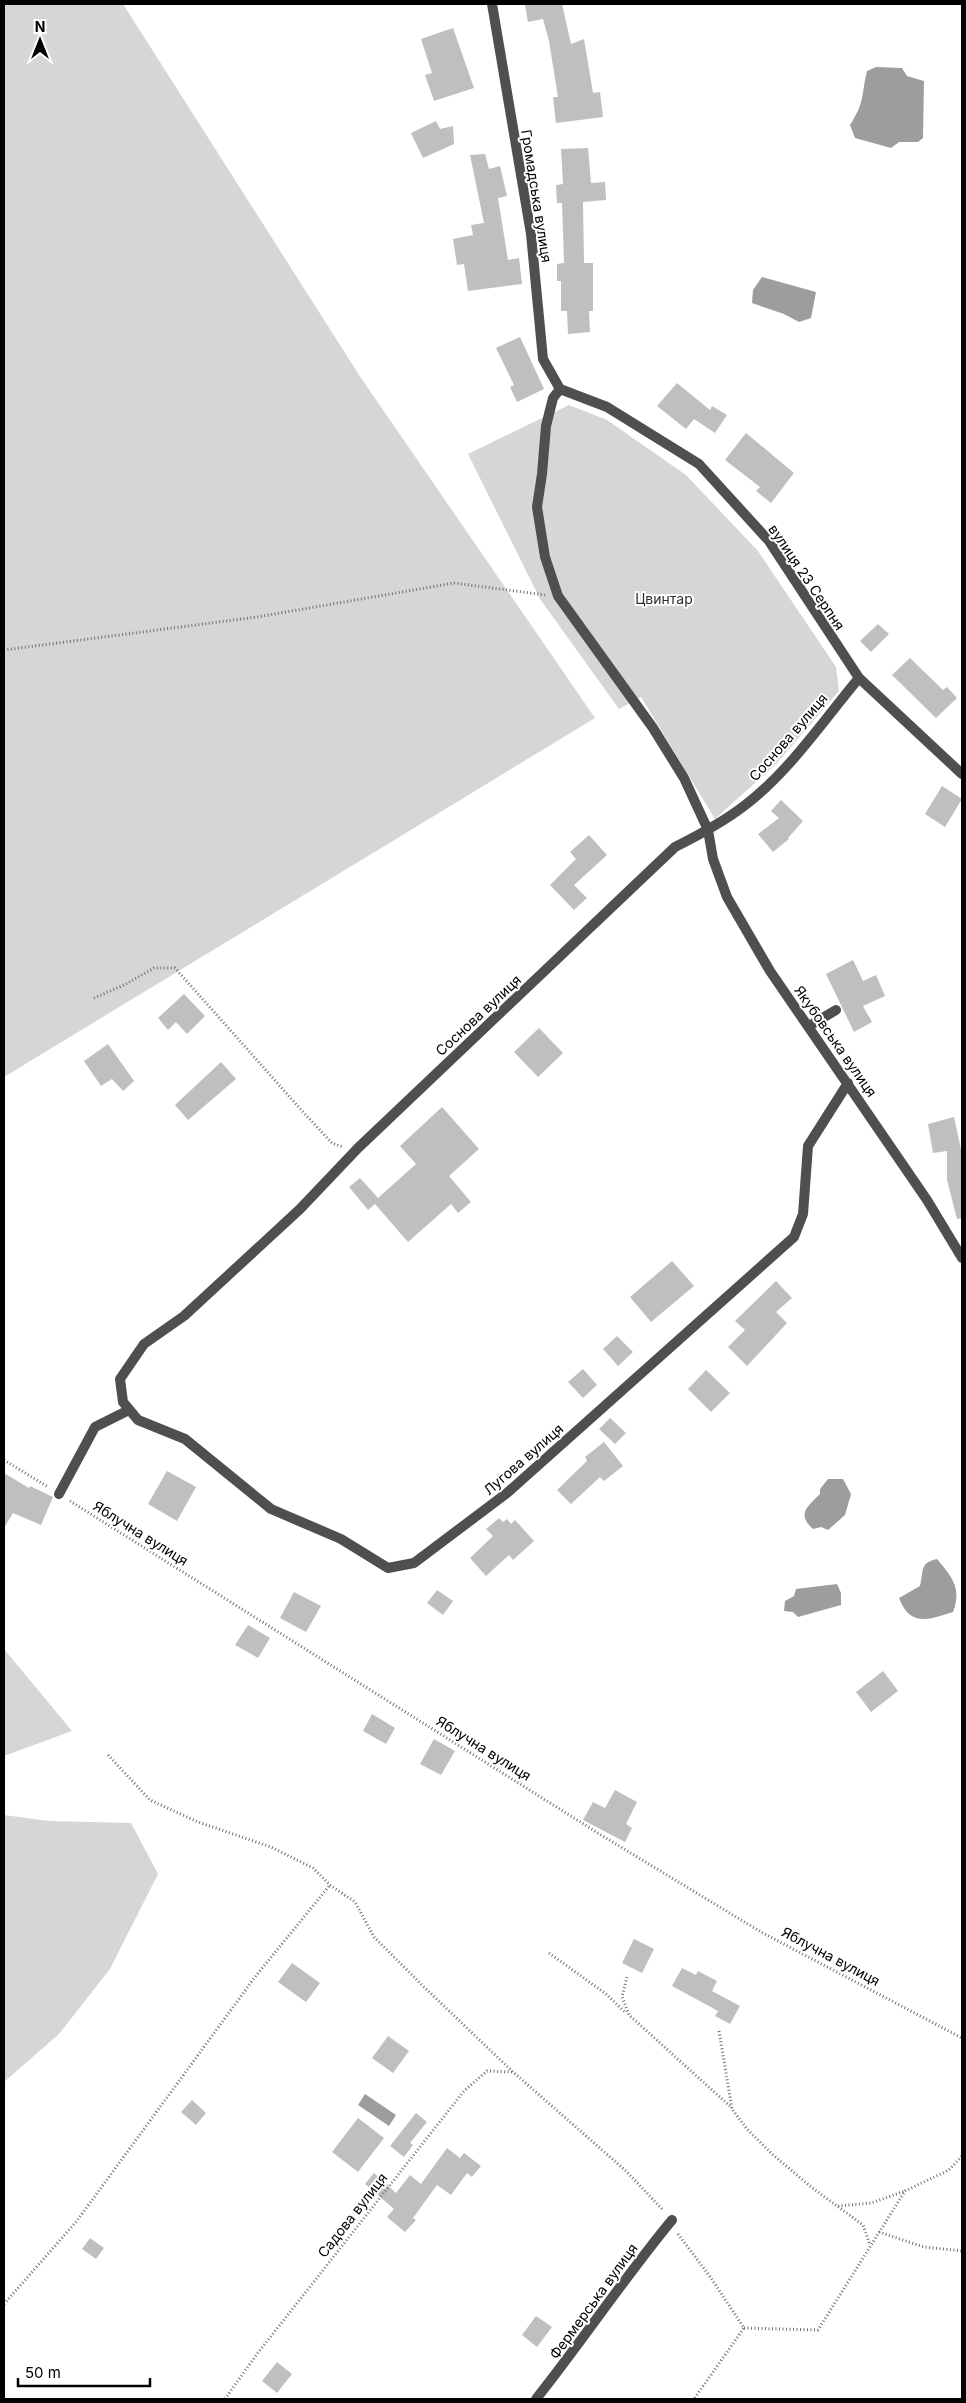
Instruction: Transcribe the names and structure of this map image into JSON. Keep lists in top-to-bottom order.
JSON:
{
  "streets": {
    "street": [
      "Громадська вулиця",
      "вулиця 23 Серпня",
      "Соснова вулиця",
      "Якубовська вулиця",
      "Лугова вулиця",
      "Фермерська вулиця"
    ],
    "path": ["Яблучна вулиця", "Садова вулиця"]
  },
  "crossings": [
    ["Громадська вулиця", "вулиця 23 Серпня"],
    ["Громадська вулиця", "Якубовська вулиця"],
    ["вулиця 23 Серпня", "Соснова вулиця"],
    ["вулиця 23 Серпня", "Якубовська вулиця"],
    ["Соснова вулиця", "Якубовська вулиця"],
    ["Соснова вулиця", "Лугова вулиця"],
    ["Якубовська вулиця", "Лугова вулиця"]
  ],
  "parks": ["Цвинтар"],
  "scale_bar": "50 m",
  "north": "top"
}
